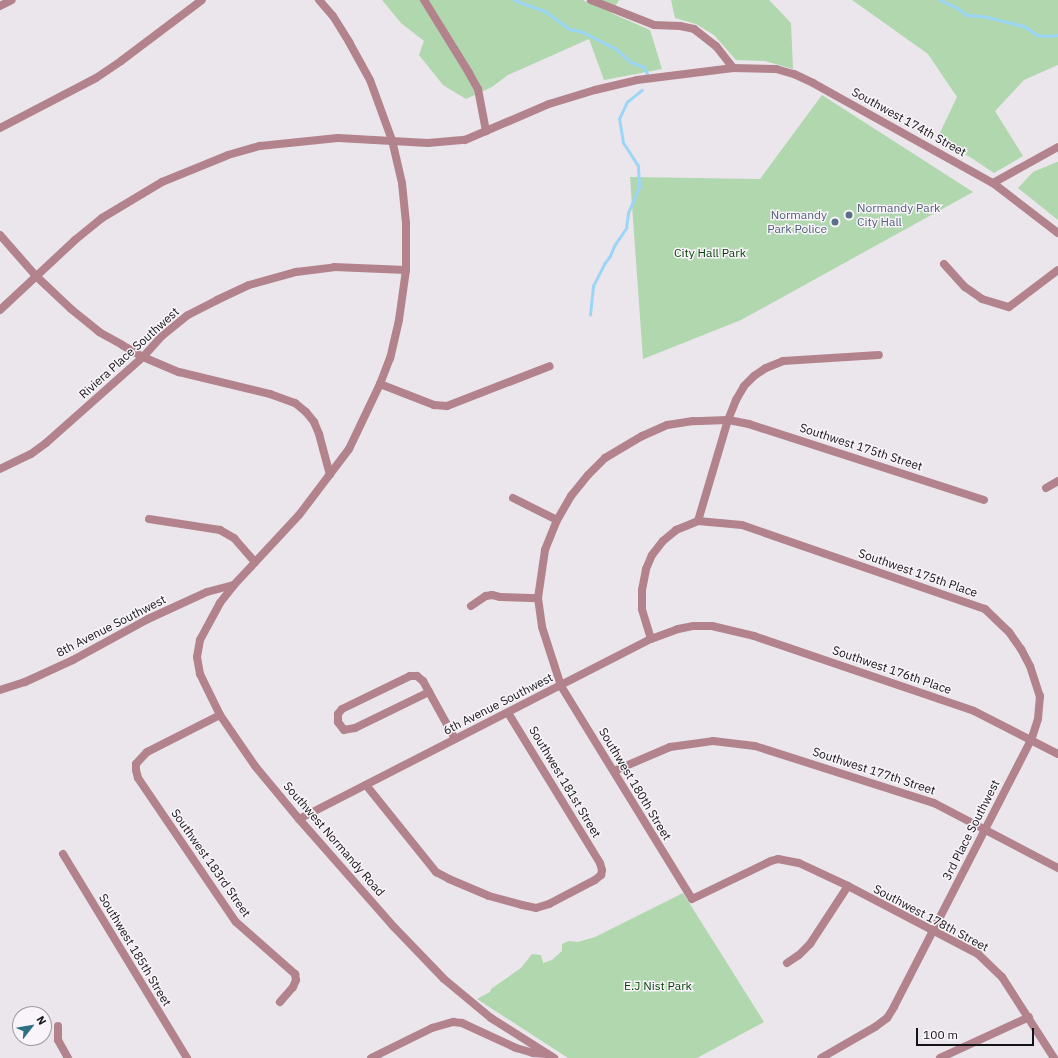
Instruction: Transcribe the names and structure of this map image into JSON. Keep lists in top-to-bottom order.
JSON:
{
  "streets": {
    "street": [
      "Southwest 174th Street",
      "Riviera Place Southwest",
      "Southwest 175th Street",
      "Southwest 175th Place",
      "8th Avenue Southwest",
      "Southwest 176th Place",
      "6th Avenue Southwest",
      "Southwest 177th Street",
      "Southwest 181st Street",
      "Southwest 180th Street",
      "3rd Place Southwest",
      "Southwest Normandy Road",
      "Southwest 183rd Street",
      "Southwest 178th Street",
      "Southwest 185th Street"
    ]
  },
  "crossings": [
    ["Southwest 174th Street", "Southwest Normandy Road"],
    ["Riviera Place Southwest", "Southwest Normandy Road"],
    ["Southwest 175th Street", "Southwest 180th Street"],
    ["Southwest 175th Place", "Southwest 176th Place"],
    ["Southwest 175th Place", "3rd Place Southwest"],
    ["8th Avenue Southwest", "Southwest Normandy Road"],
    ["Southwest 176th Place", "6th Avenue Southwest"],
    ["Southwest 176th Place", "3rd Place Southwest"],
    ["6th Avenue Southwest", "Southwest 181st Street"],
    ["6th Avenue Southwest", "Southwest 180th Street"],
    ["6th Avenue Southwest", "Southwest Normandy Road"],
    ["Southwest 177th Street", "Southwest 180th Street"],
    ["Southwest 177th Street", "3rd Place Southwest"],
    ["Southwest 180th Street", "Southwest 178th Street"],
    ["3rd Place Southwest", "Southwest 178th Street"],
    ["Southwest Normandy Road", "Southwest 183rd Street"]
  ],
  "parks": ["City Hall Park", "E.J Nist Park"],
  "places": ["Normandy Park City Hall", "Normandy Park Police"],
  "scale_bar": "100 m",
  "north": "top right"
}
